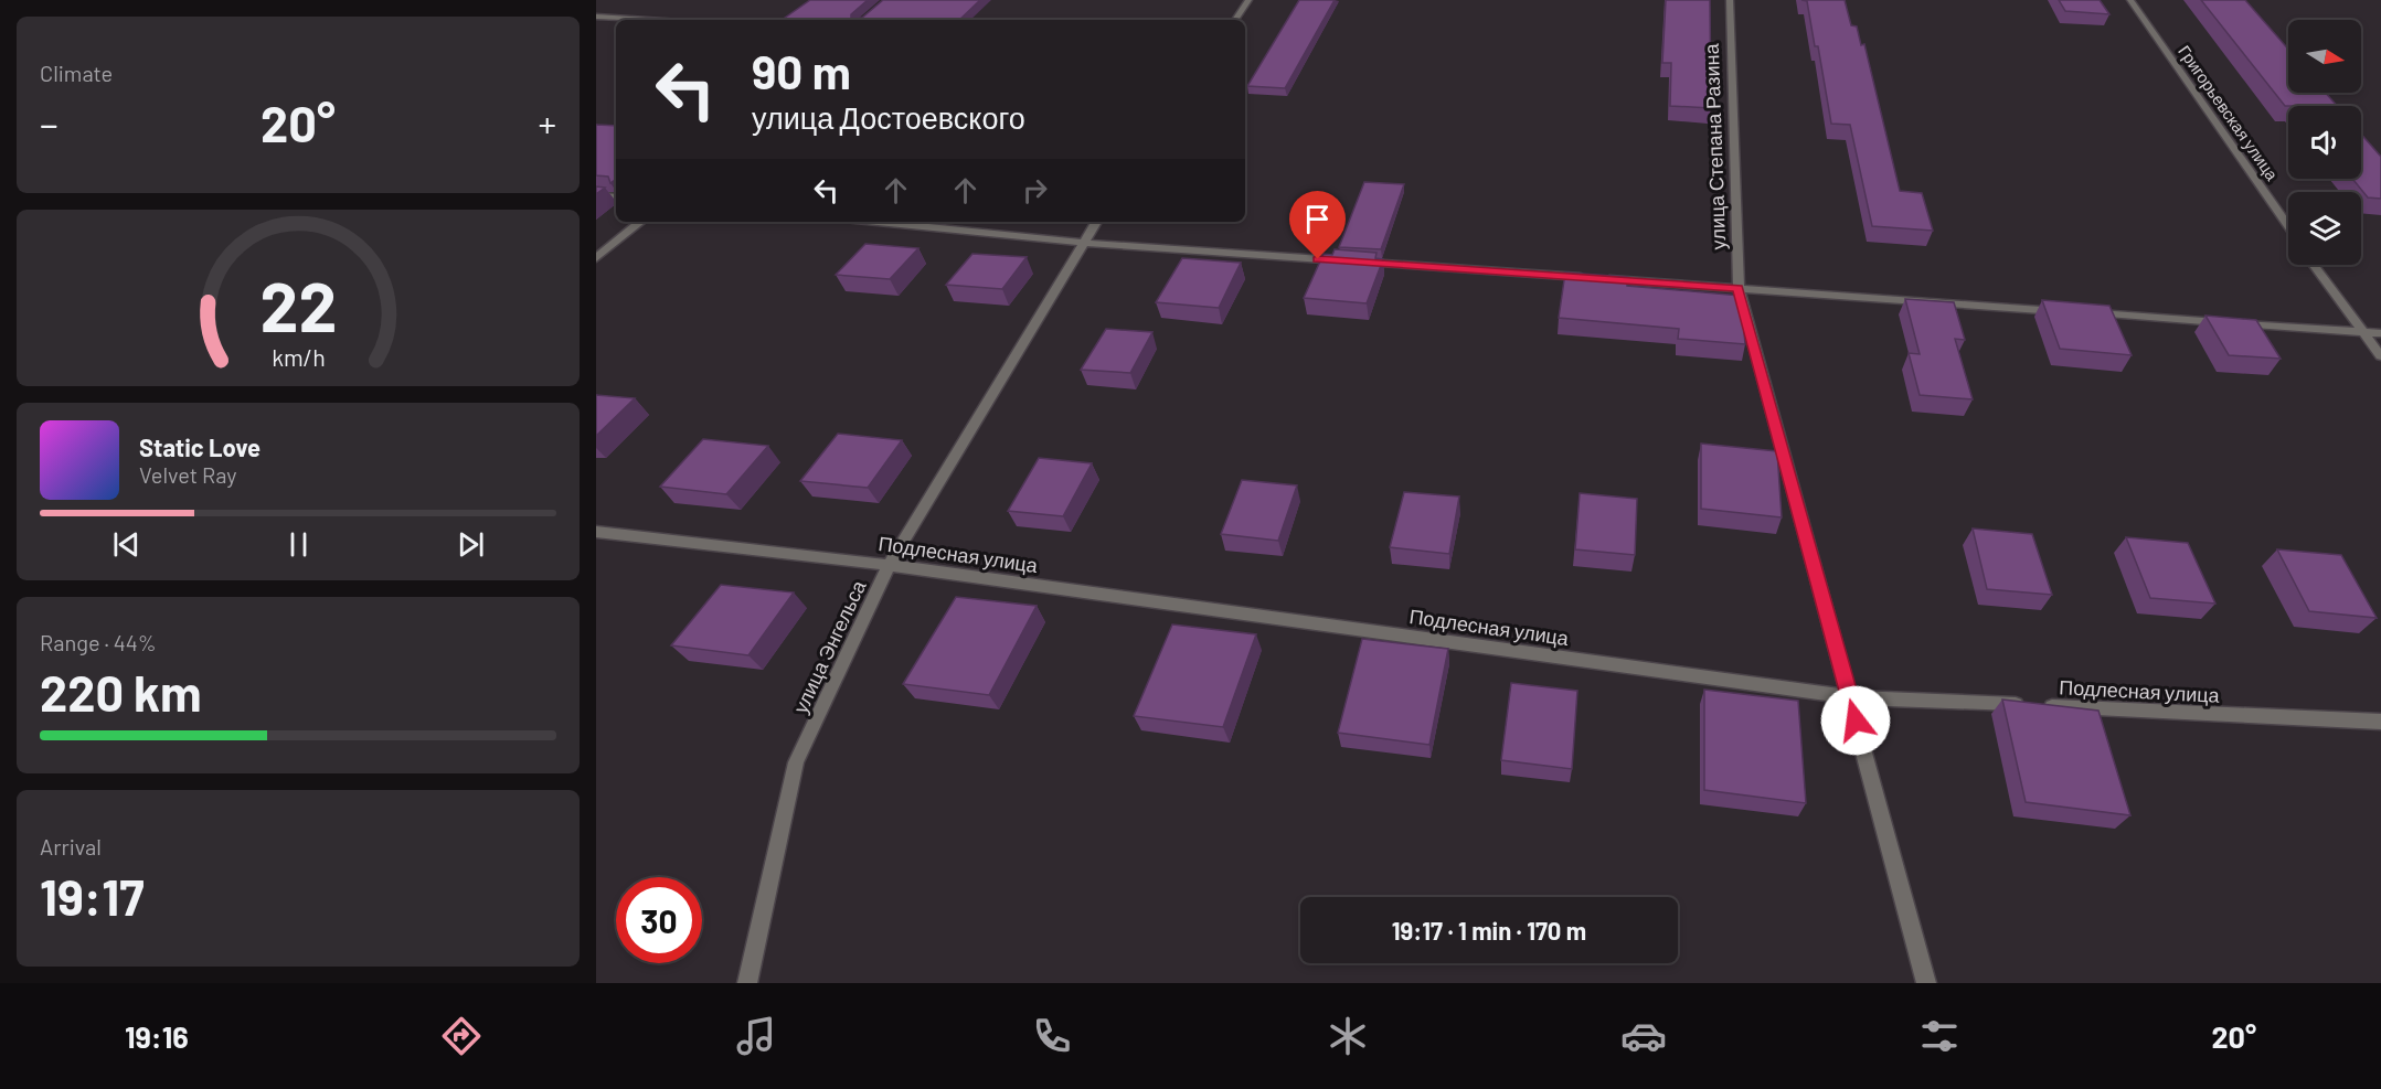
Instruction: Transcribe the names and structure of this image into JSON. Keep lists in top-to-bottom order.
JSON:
{
  "streets": {
    "street": [
      "Григорьевская улица",
      "улица Степана Разина",
      "Подлесная улица",
      "улица Энгельса"
    ]
  },
  "crossings": [
    ["улица Степана Разина", "Подлесная улица"],
    ["Подлесная улица", "улица Энгельса"]
  ],
  "north": "right",
  "page": {
    "tile": [
      "Climate",
      ["Range · 44%", "220 km"],
      ["Arrival", "19:17"]
    ],
    "turn": ["90 m", "улица Достоевского"],
    "heat": ["−", "20°", "+"],
    "song": ["Static Love", "Velvet Ray"],
    "limit": "30",
    "trip": "19:17 · 1 min · 170 m",
    "tabs": ["19:16", "20°"],
    "gauge": ["22", "km/h"]
  }
}
